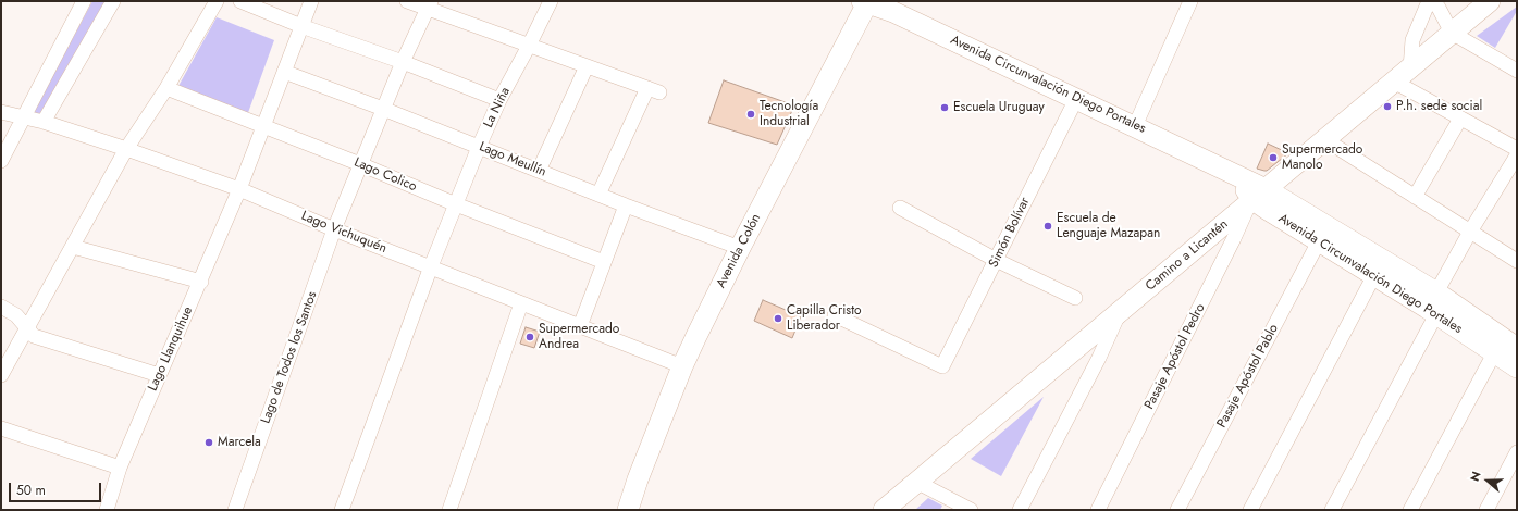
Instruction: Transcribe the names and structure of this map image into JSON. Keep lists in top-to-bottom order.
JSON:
{
  "streets": {
    "street": [
      "Avenida Circunvalación Diego Portales",
      "La Niña",
      "Lago Meullín",
      "Lago Colico",
      "Lago Vichuquén",
      "Simón Bolívar",
      "Avenida Colón",
      "Camino a Licantén",
      "Lago Llanquihue",
      "Pasaje Apóstol Pedro",
      "Lago de Todos los Santos",
      "Pasaje Apóstol Pablo"
    ]
  },
  "crossings": [
    ["Avenida Circunvalación Diego Portales", "Simón Bolívar"],
    ["Avenida Circunvalación Diego Portales", "Avenida Colón"],
    ["Avenida Circunvalación Diego Portales", "Camino a Licantén"],
    ["Avenida Circunvalación Diego Portales", "Pasaje Apóstol Pedro"],
    ["Avenida Circunvalación Diego Portales", "Pasaje Apóstol Pablo"],
    ["La Niña", "Lago Meullín"],
    ["La Niña", "Lago Colico"],
    ["La Niña", "Lago Vichuquén"],
    ["Lago Meullín", "Avenida Colón"],
    ["Lago Meullín", "Lago Llanquihue"],
    ["Lago Meullín", "Lago de Todos los Santos"],
    ["Lago Colico", "Lago Llanquihue"],
    ["Lago Colico", "Lago de Todos los Santos"],
    ["Lago Vichuquén", "Avenida Colón"],
    ["Lago Vichuquén", "Lago Llanquihue"],
    ["Lago Vichuquén", "Lago de Todos los Santos"],
    ["Camino a Licantén", "Pasaje Apóstol Pedro"]
  ],
  "places": [
    "P.h. sede social",
    "Escuela Uruguay",
    "Tecnología Industrial",
    "Supermercado Manolo",
    "Escuela de Lenguaje Mazapan",
    "Capilla Cristo Liberador",
    "Supermercado Andrea",
    "Marcela"
  ],
  "scale_bar": "50 m",
  "north": "left"
}
